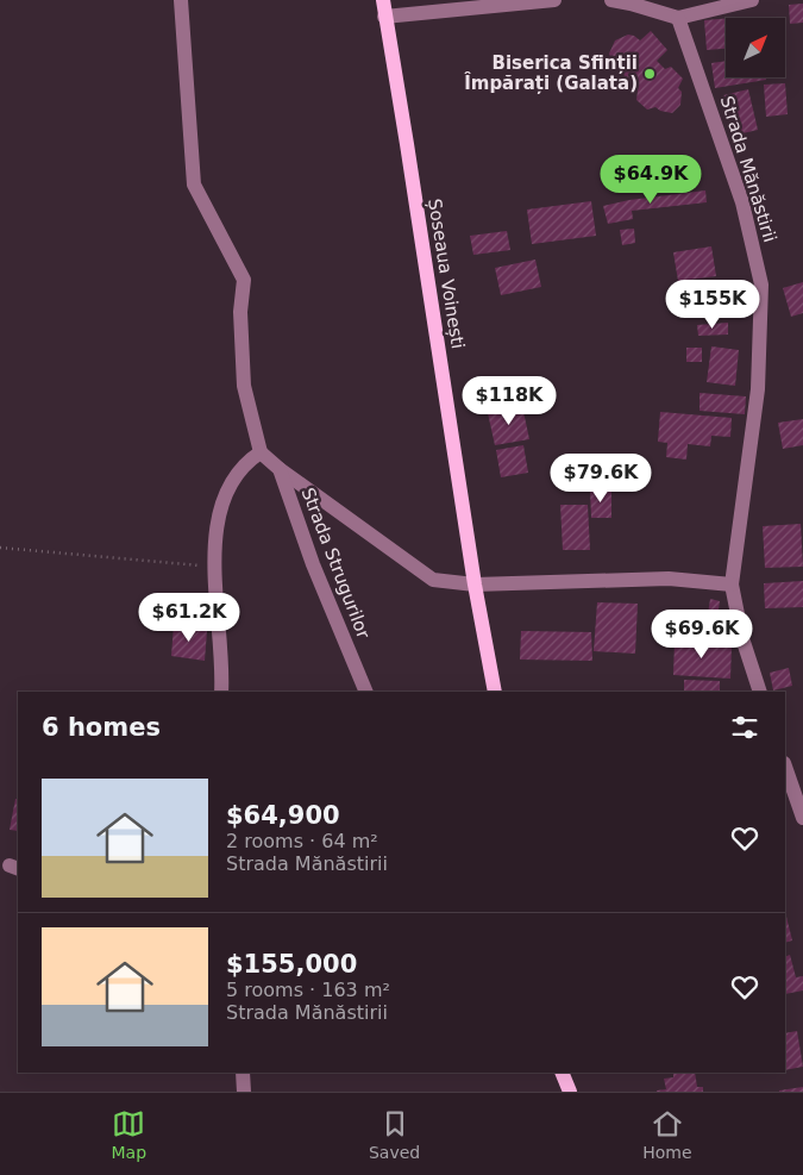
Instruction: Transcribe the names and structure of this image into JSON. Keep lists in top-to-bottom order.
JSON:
{
  "streets": {
    "main road": ["Șoseaua Voinești"],
    "street": ["Strada Mănăstirii", "Strada Strugurilor"]
  },
  "places": ["Biserica Sfinții Împărați (Galata)"],
  "north": "top right",
  "page": {
    "price": [
      "$64.9K",
      "$155K",
      "$118K",
      "$79.6K",
      "$61.2K",
      "$69.6K"
    ],
    "heading": "6 homes",
    "list": [
      {
        "name": "$64,900",
        "note": "2 rooms · 64 m² · Strada Mănăstirii"
      },
      {
        "name": "$155,000",
        "note": "5 rooms · 163 m² · Strada Mănăstirii"
      }
    ],
    "tabs": ["Map", "Saved", "Home"]
  }
}
